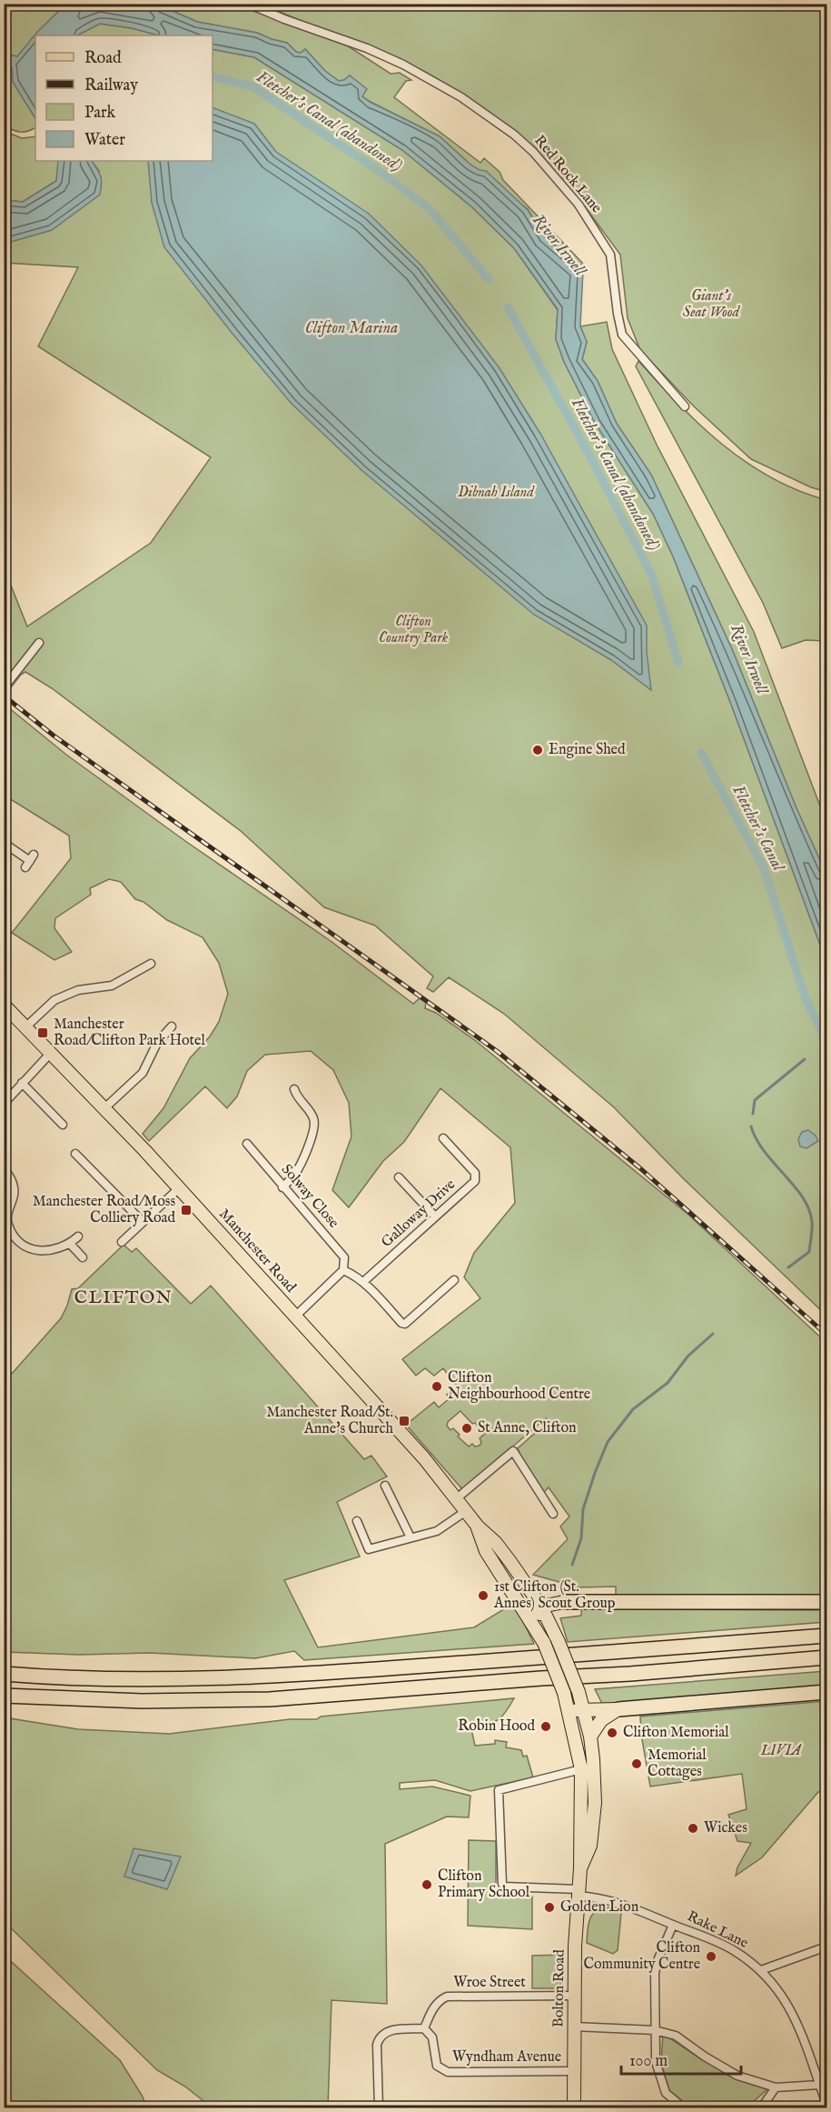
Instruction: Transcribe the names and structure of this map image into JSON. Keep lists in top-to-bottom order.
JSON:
{
  "streets": {
    "main road": ["Manchester Road", "Bolton Road"],
    "street": [
      "Red Rock Lane",
      "Solway Close",
      "Galloway Drive",
      "Rake Lane",
      "Wroe Street",
      "Wyndham Avenue"
    ]
  },
  "crossings": [
    ["Manchester Road", "Bolton Road"],
    ["Rake Lane", "Bolton Road"],
    ["Wroe Street", "Bolton Road"],
    ["Wroe Street", "Wyndham Avenue"],
    ["Bolton Road", "Wyndham Avenue"]
  ],
  "districts": ["CLIFTON"],
  "water": [
    "Fletcher's Canal (abandoned)",
    "River Irwell",
    "Clifton Marina",
    "Fletcher's Canal"
  ],
  "parks": [
    "Giant's Seat Wood",
    "Dibnah Island",
    "Clifton Country Park",
    "LIVIA"
  ],
  "places": {
    "other": [
      "Engine Shed",
      "Clifton Neighbourhood Centre",
      "St Anne, Clifton",
      "1st Clifton (St. Annes) Scout Group",
      "Robin Hood",
      "Clifton Memorial",
      "Memorial Cottages",
      "Wickes",
      "Clifton Primary School",
      "Golden Lion",
      "Clifton Community Centre"
    ],
    "transit": ["Manchester Road/Clifton Park Hotel", "Manchester Road/Moss Colliery Road", "Manchester Road/St. Anne's Church"]
  },
  "legend": [
    "Road",
    "Railway",
    "Park",
    "Water"
  ],
  "scale_bar": "100 m"
}
